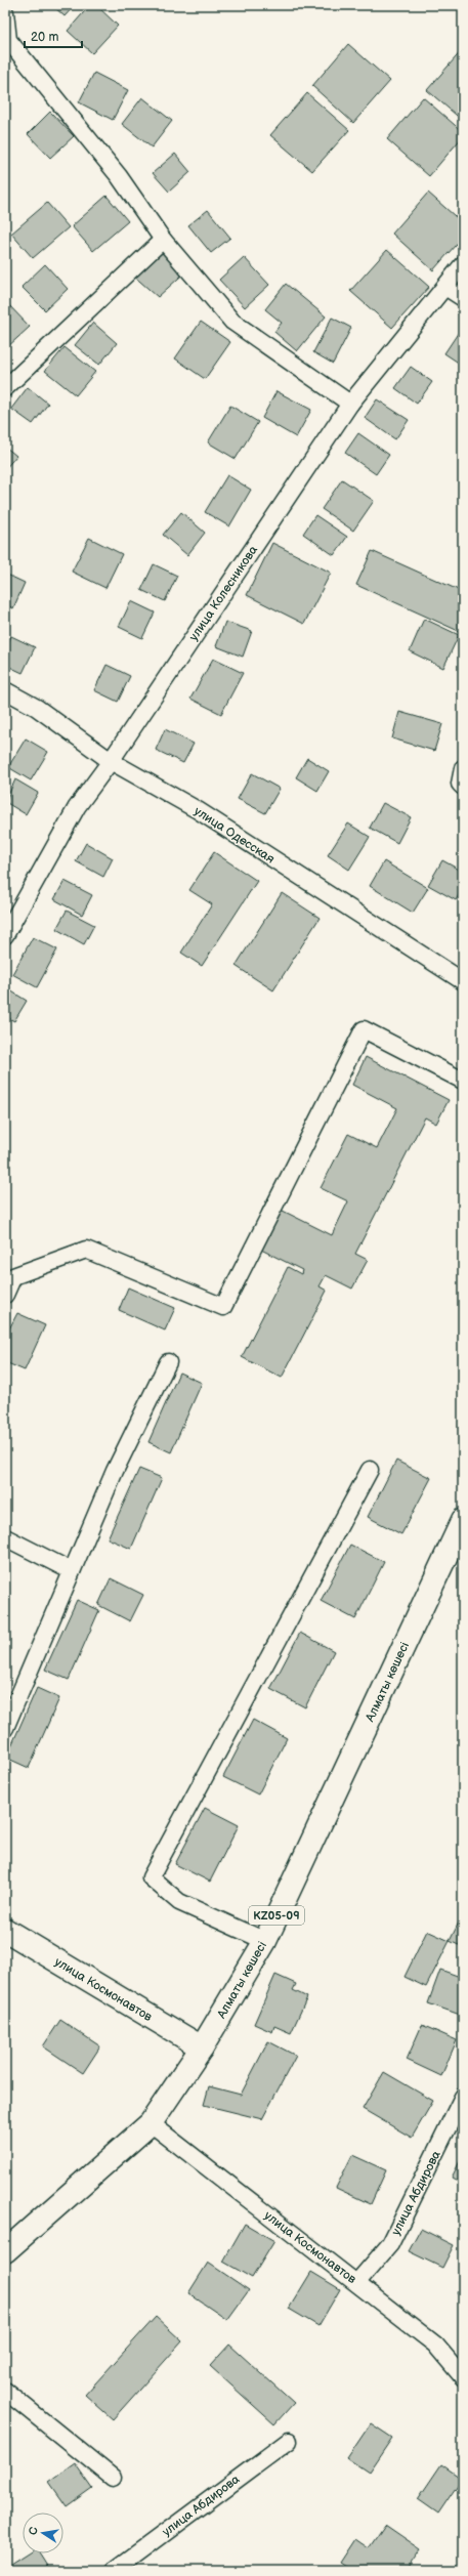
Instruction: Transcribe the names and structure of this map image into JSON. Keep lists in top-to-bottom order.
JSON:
{
  "streets": {
    "main road": ["Алматы көшесі", "KZ05-09", "улица Космонавтов"],
    "street": ["улица Колесникова", "улица Одесская", "улица Абдирова"]
  },
  "crossings": [
    ["улица Колесникова", "улица Одесская"],
    ["Алматы көшесі", "улица Космонавтов"],
    ["улица Космонавтов", "улица Абдирова"]
  ],
  "scale_bar": "20 m",
  "north": "left"
}
